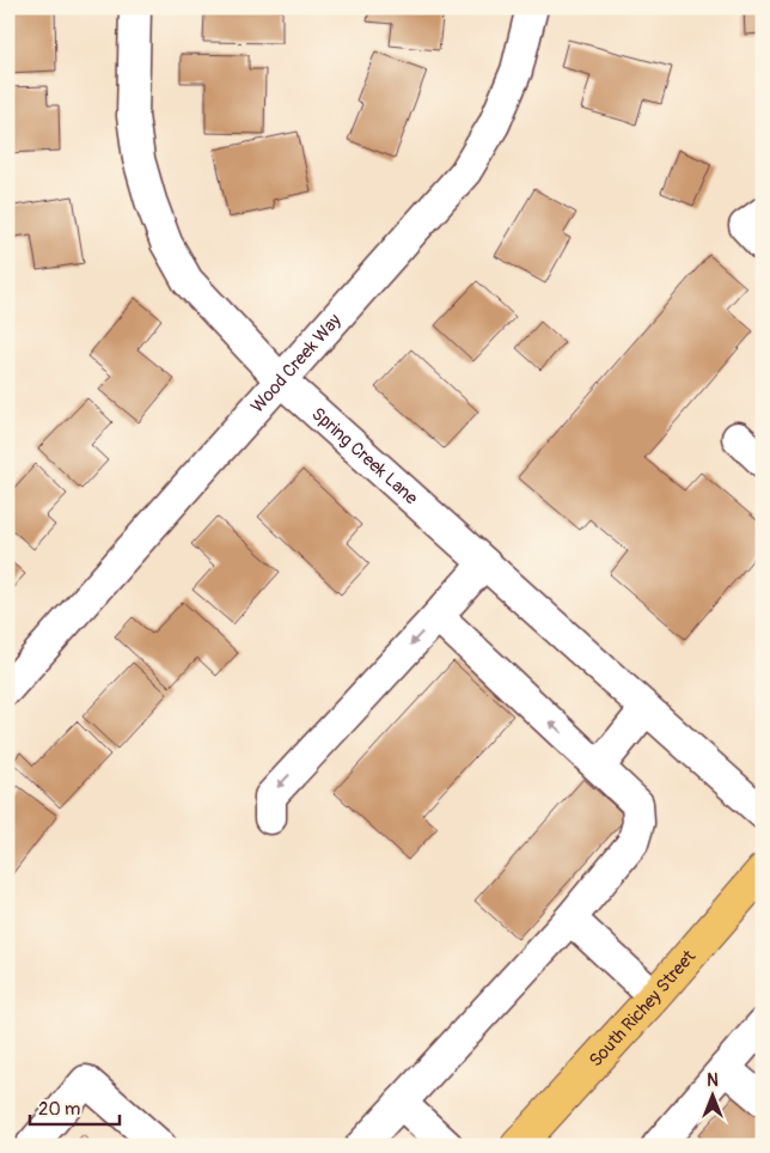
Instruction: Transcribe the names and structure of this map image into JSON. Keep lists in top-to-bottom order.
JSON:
{
  "streets": {
    "main road": ["South Richey Street"],
    "street": ["Wood Creek Way", "Spring Creek Lane"]
  },
  "crossings": [
    ["Wood Creek Way", "Spring Creek Lane"]
  ],
  "scale_bar": "20 m",
  "north": "top"
}
